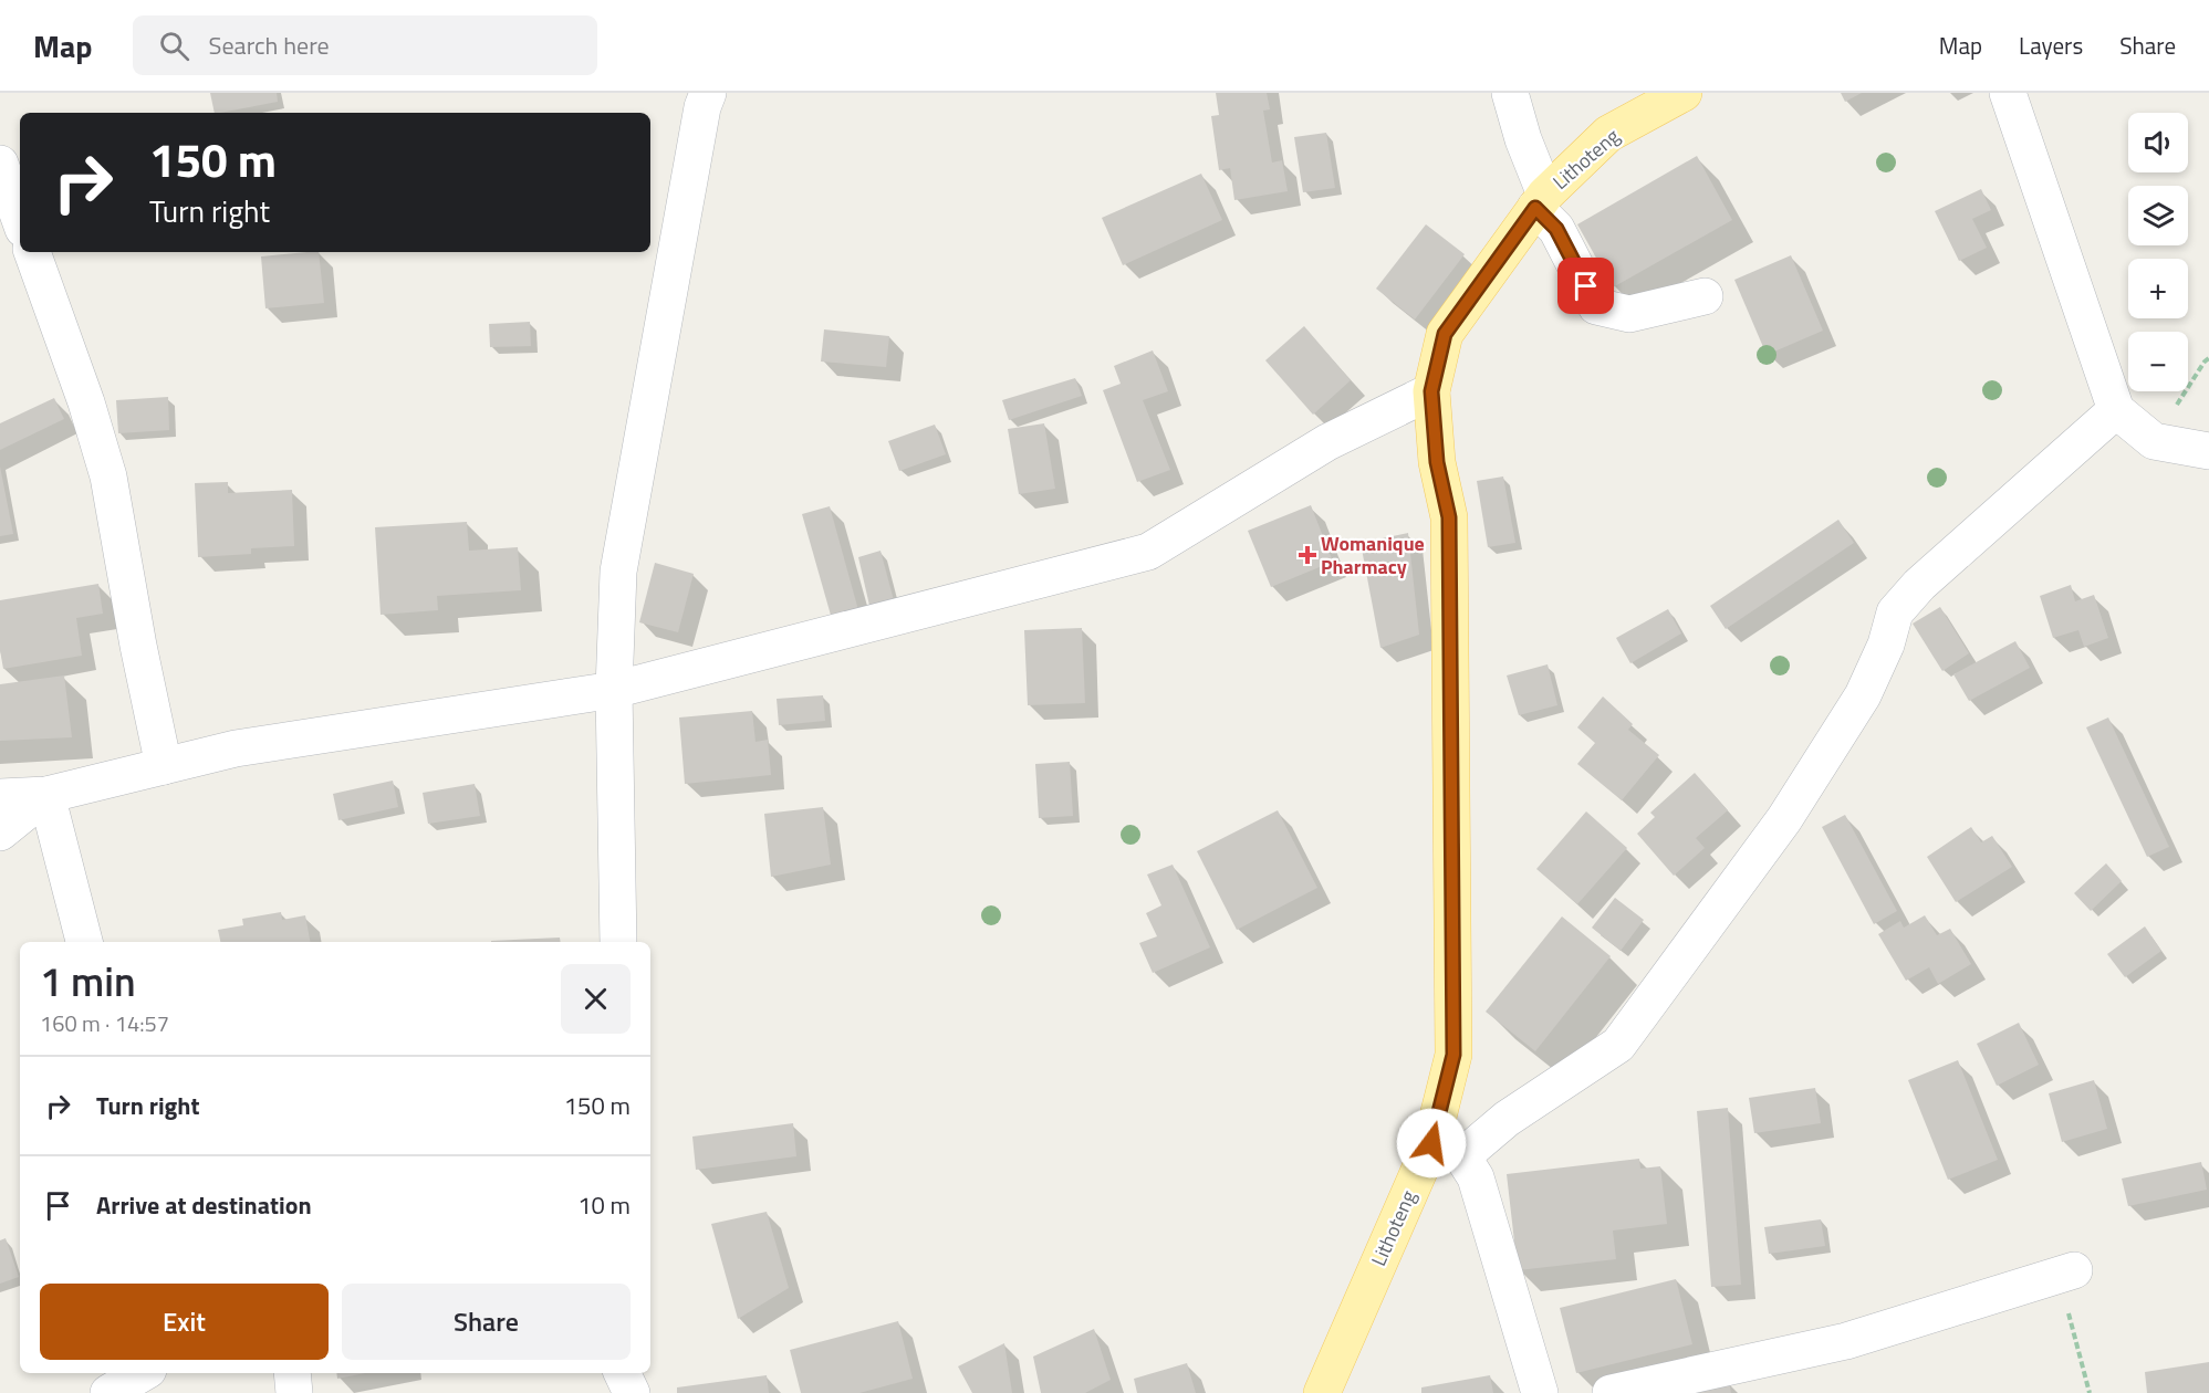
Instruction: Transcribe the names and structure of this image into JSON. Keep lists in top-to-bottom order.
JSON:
{
  "streets": {
    "main road": ["Lithoteng"]
  },
  "places": {
    "health": ["Womanique Pharmacy"]
  },
  "page": {
    "header": "Map",
    "search": "Search here",
    "nav": ["Map", "Layers", "Share"],
    "map_buttons": ["+", "−"],
    "turn": ["150 m", "Turn right"],
    "heading": ["1 min", "160 m · 14:57"],
    "list": [
      {
        "name": "Turn right",
        "value": "150 m"
      },
      {
        "name": "Arrive at destination",
        "value": "10 m"
      }
    ],
    "buttons": ["Exit", "Share"]
  }
}
